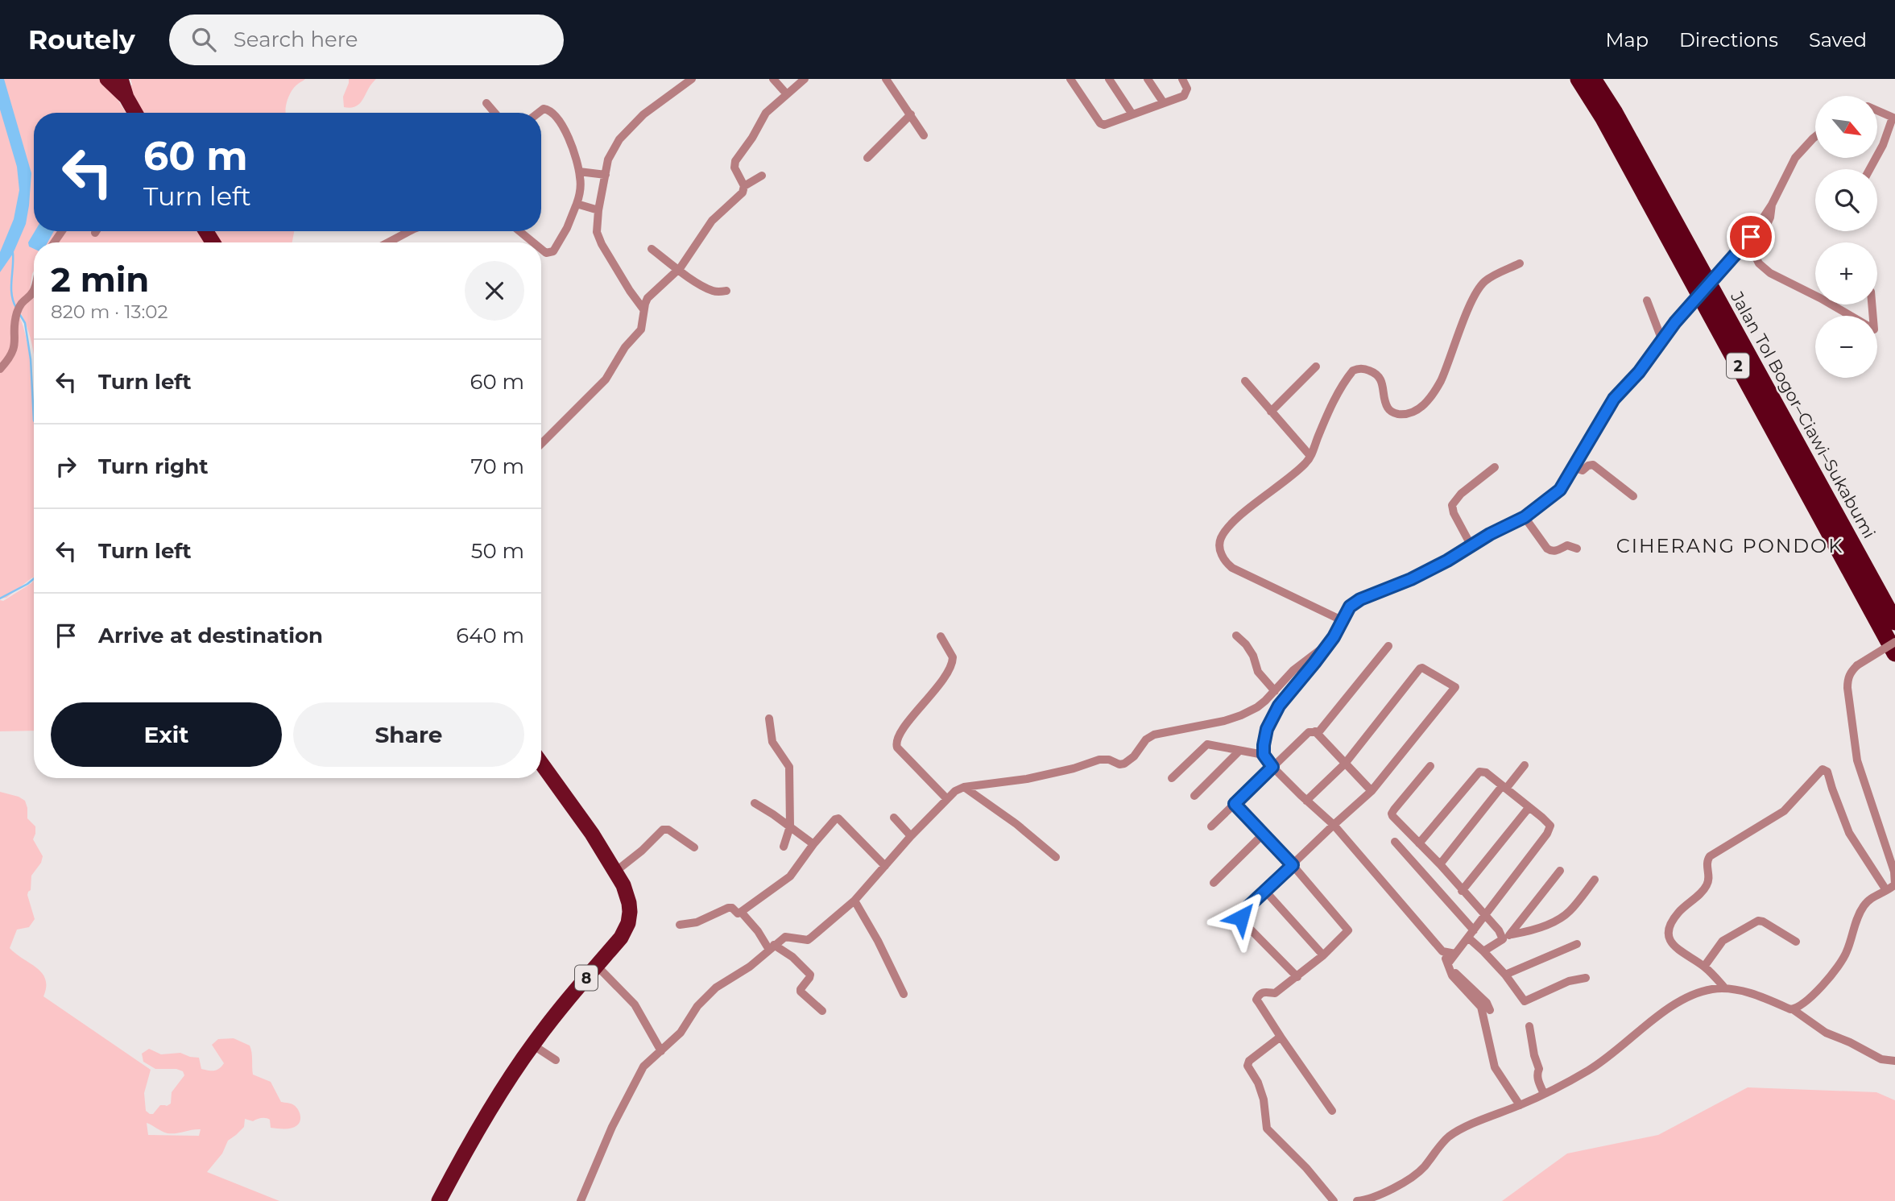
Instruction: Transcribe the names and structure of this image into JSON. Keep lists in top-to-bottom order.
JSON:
{
  "streets": {
    "highway": ["2", "Jalan Tol Bogor–Ciawi–Sukabumi", "8"]
  },
  "districts": ["CIHERANG PONDOK"],
  "north": "bottom right",
  "page": {
    "header": "Routely",
    "search": "Search here",
    "nav": ["Map", "Directions", "Saved"],
    "map_buttons": ["+", "−"],
    "turn": ["60 m", "Turn left"],
    "heading": ["2 min", "820 m · 13:02"],
    "list": [
      {
        "name": "Turn left",
        "value": "60 m"
      },
      {
        "name": "Turn right",
        "value": "70 m"
      },
      {
        "name": "Turn left",
        "value": "50 m"
      },
      {
        "name": "Arrive at destination",
        "value": "640 m"
      }
    ],
    "buttons": ["Exit", "Share"]
  }
}
